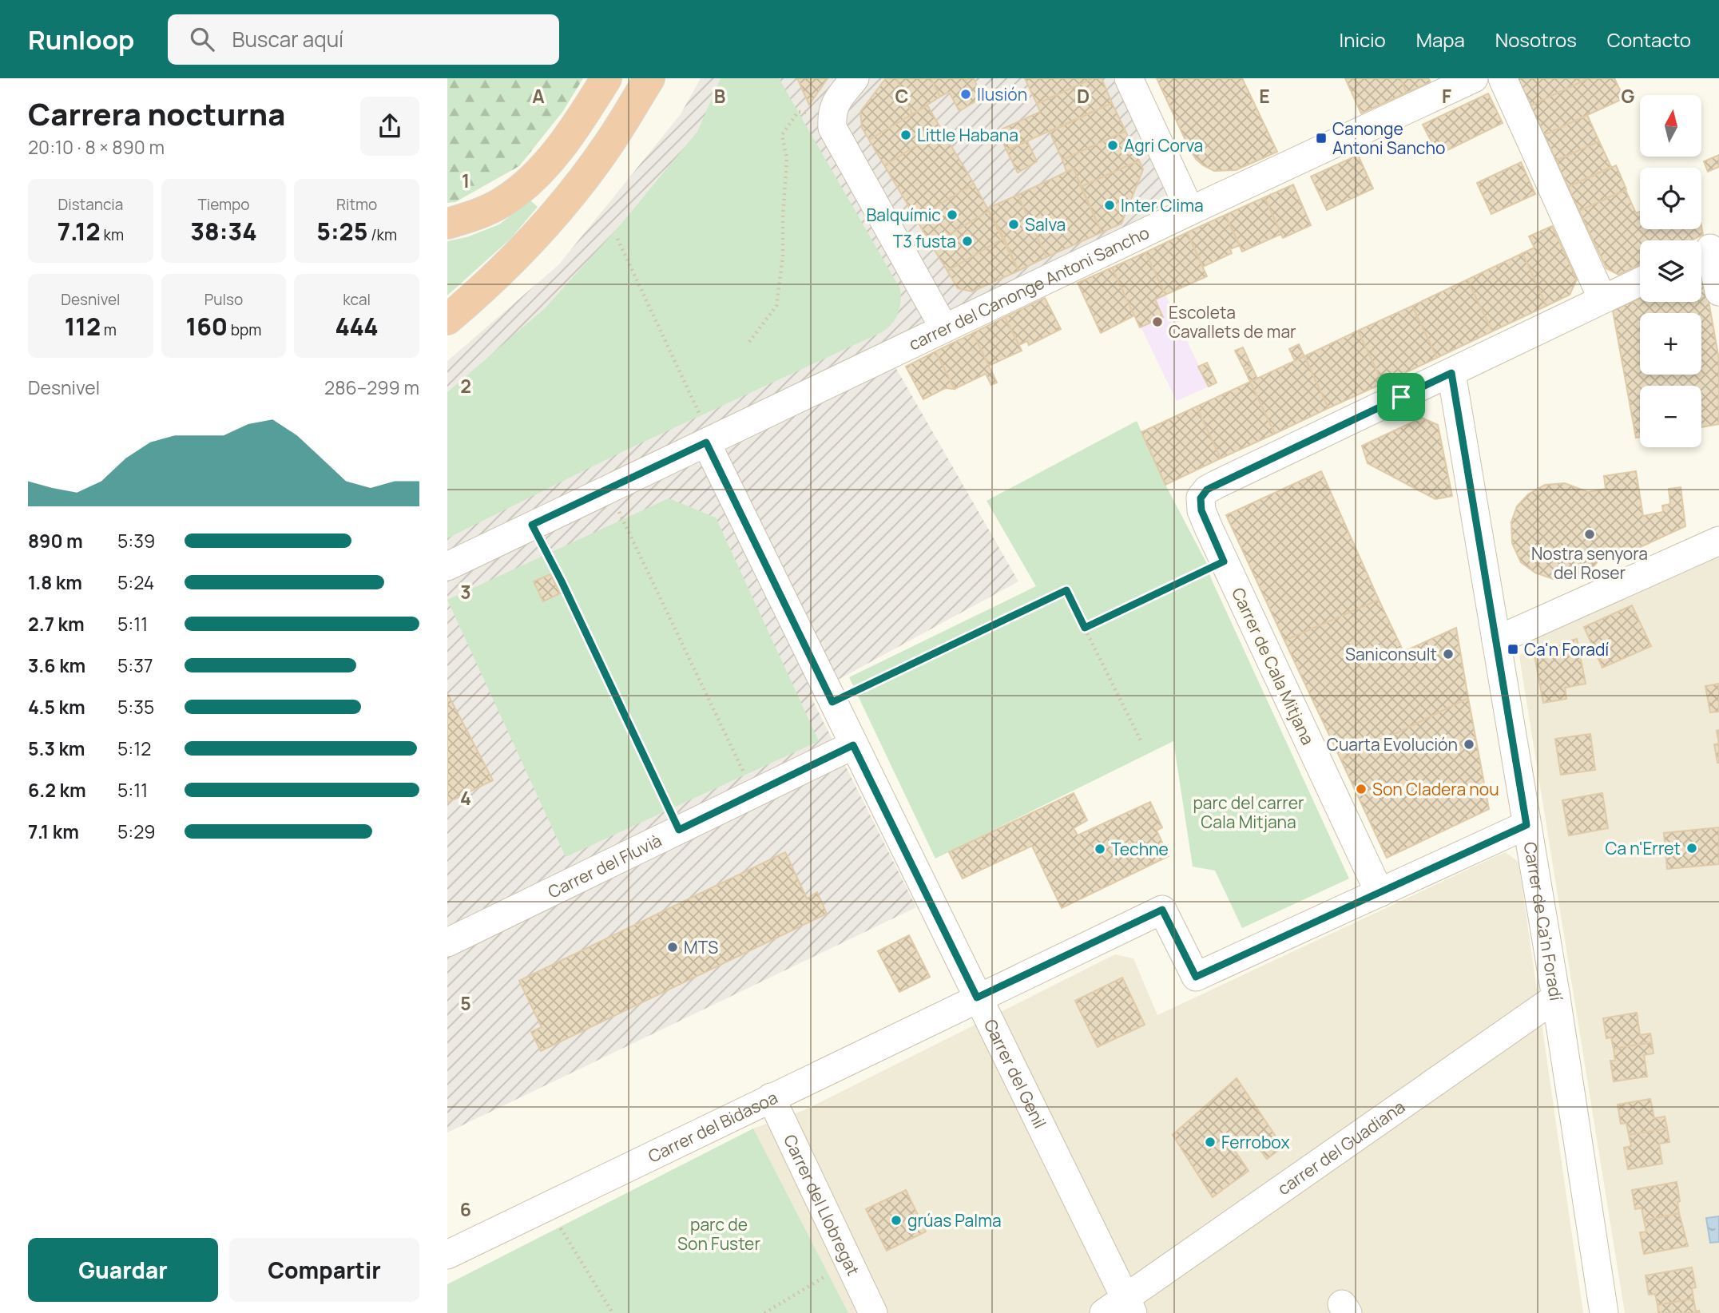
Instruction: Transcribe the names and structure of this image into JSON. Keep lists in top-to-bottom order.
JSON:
{
  "streets": {
    "street": [
      "carrer del Canonge Antoni Sancho",
      "Carrer de Cala Mitjana",
      "Carrer del Fluvià",
      "Carrer de Ca'n Foradí",
      "Carrer del Genil",
      "Carrer del Bidasoa",
      "carrer del Guadiana",
      "Carrer del Llobregat"
    ]
  },
  "crossings": [
    ["carrer del Canonge Antoni Sancho", "Carrer del Genil"],
    ["Carrer de Cala Mitjana", "Carrer de Ca'n Foradí"],
    ["Carrer de Cala Mitjana", "Carrer del Bidasoa"],
    ["Carrer del Fluvià", "Carrer del Genil"],
    ["Carrer de Ca'n Foradí", "carrer del Guadiana"],
    ["Carrer del Genil", "Carrer del Bidasoa"],
    ["Carrer del Genil", "carrer del Guadiana"],
    ["Carrer del Bidasoa", "Carrer del Llobregat"]
  ],
  "parks": ["parc del carrer Cala Mitjana", "parc de Son Fuster"],
  "places": {
    "other": [
      "Ilusión",
      "Little Habana",
      "Agri Corva",
      "Inter Clima",
      "Balquímic",
      "Salva",
      "T3 fusta",
      "Escoleta Cavallets de mar",
      "Nostra senyora del Roser",
      "Saniconsult",
      "Cuarta Evolución",
      "Son Cladera nou",
      "Ca n'Erret",
      "Techne",
      "MTS",
      "Ferrobox",
      "grúas Palma"
    ],
    "transit": ["Canonge Antoni Sancho", "Ca'n Foradí"]
  },
  "north": "top",
  "page": {
    "header": "Runloop",
    "search": "Buscar aquí",
    "nav": [
      "Inicio",
      "Mapa",
      "Nosotros",
      "Contacto"
    ],
    "heading": ["Carrera nocturna", "20:10 · 8 × 890 m"],
    "map_buttons": ["+", "−"],
    "stats": [
      ["Distancia", "7.12 km"],
      ["Tiempo", "38:34"],
      ["Ritmo", "5:25 /km"],
      ["Desnivel", "112 m"],
      ["Pulso", "160 bpm"],
      ["kcal", "444"]
    ],
    "chart": ["Desnivel", "286–299 m"],
    "list": [
      {
        "name": "890 m",
        "note": "5:39"
      },
      {
        "name": "1.8 km",
        "note": "5:24"
      },
      {
        "name": "2.7 km",
        "note": "5:11"
      },
      {
        "name": "3.6 km",
        "note": "5:37"
      },
      {
        "name": "4.5 km",
        "note": "5:35"
      },
      {
        "name": "5.3 km",
        "note": "5:12"
      },
      {
        "name": "6.2 km",
        "note": "5:11"
      },
      {
        "name": "7.1 km",
        "note": "5:29"
      }
    ],
    "buttons": ["Guardar", "Compartir"]
  },
  "grid": {
    "columns": [
      "A",
      "B",
      "C",
      "D",
      "E",
      "F",
      "G"
    ],
    "rows": [
      "1",
      "2",
      "3",
      "4",
      "5",
      "6"
    ]
  }
}
